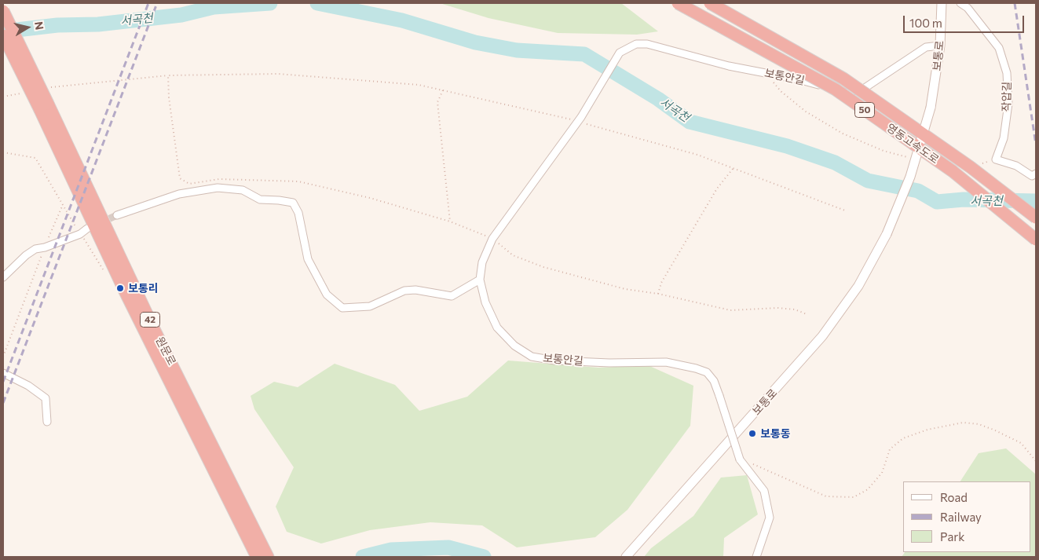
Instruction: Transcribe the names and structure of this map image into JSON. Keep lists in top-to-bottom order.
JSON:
{
  "streets": {
    "highway": [
      "50",
      "영동고속도로",
      "42",
      "원문로"
    ],
    "street": ["보통로", "보통안길", "작압길"]
  },
  "crossings": [
    ["보통로", "보통안길"],
    ["42", "원문로"]
  ],
  "water": ["서곡천"],
  "places": ["보통리", "보통동"],
  "legend": ["Road", "Railway", "Park"],
  "scale_bar": "100 m",
  "north": "right"
}
